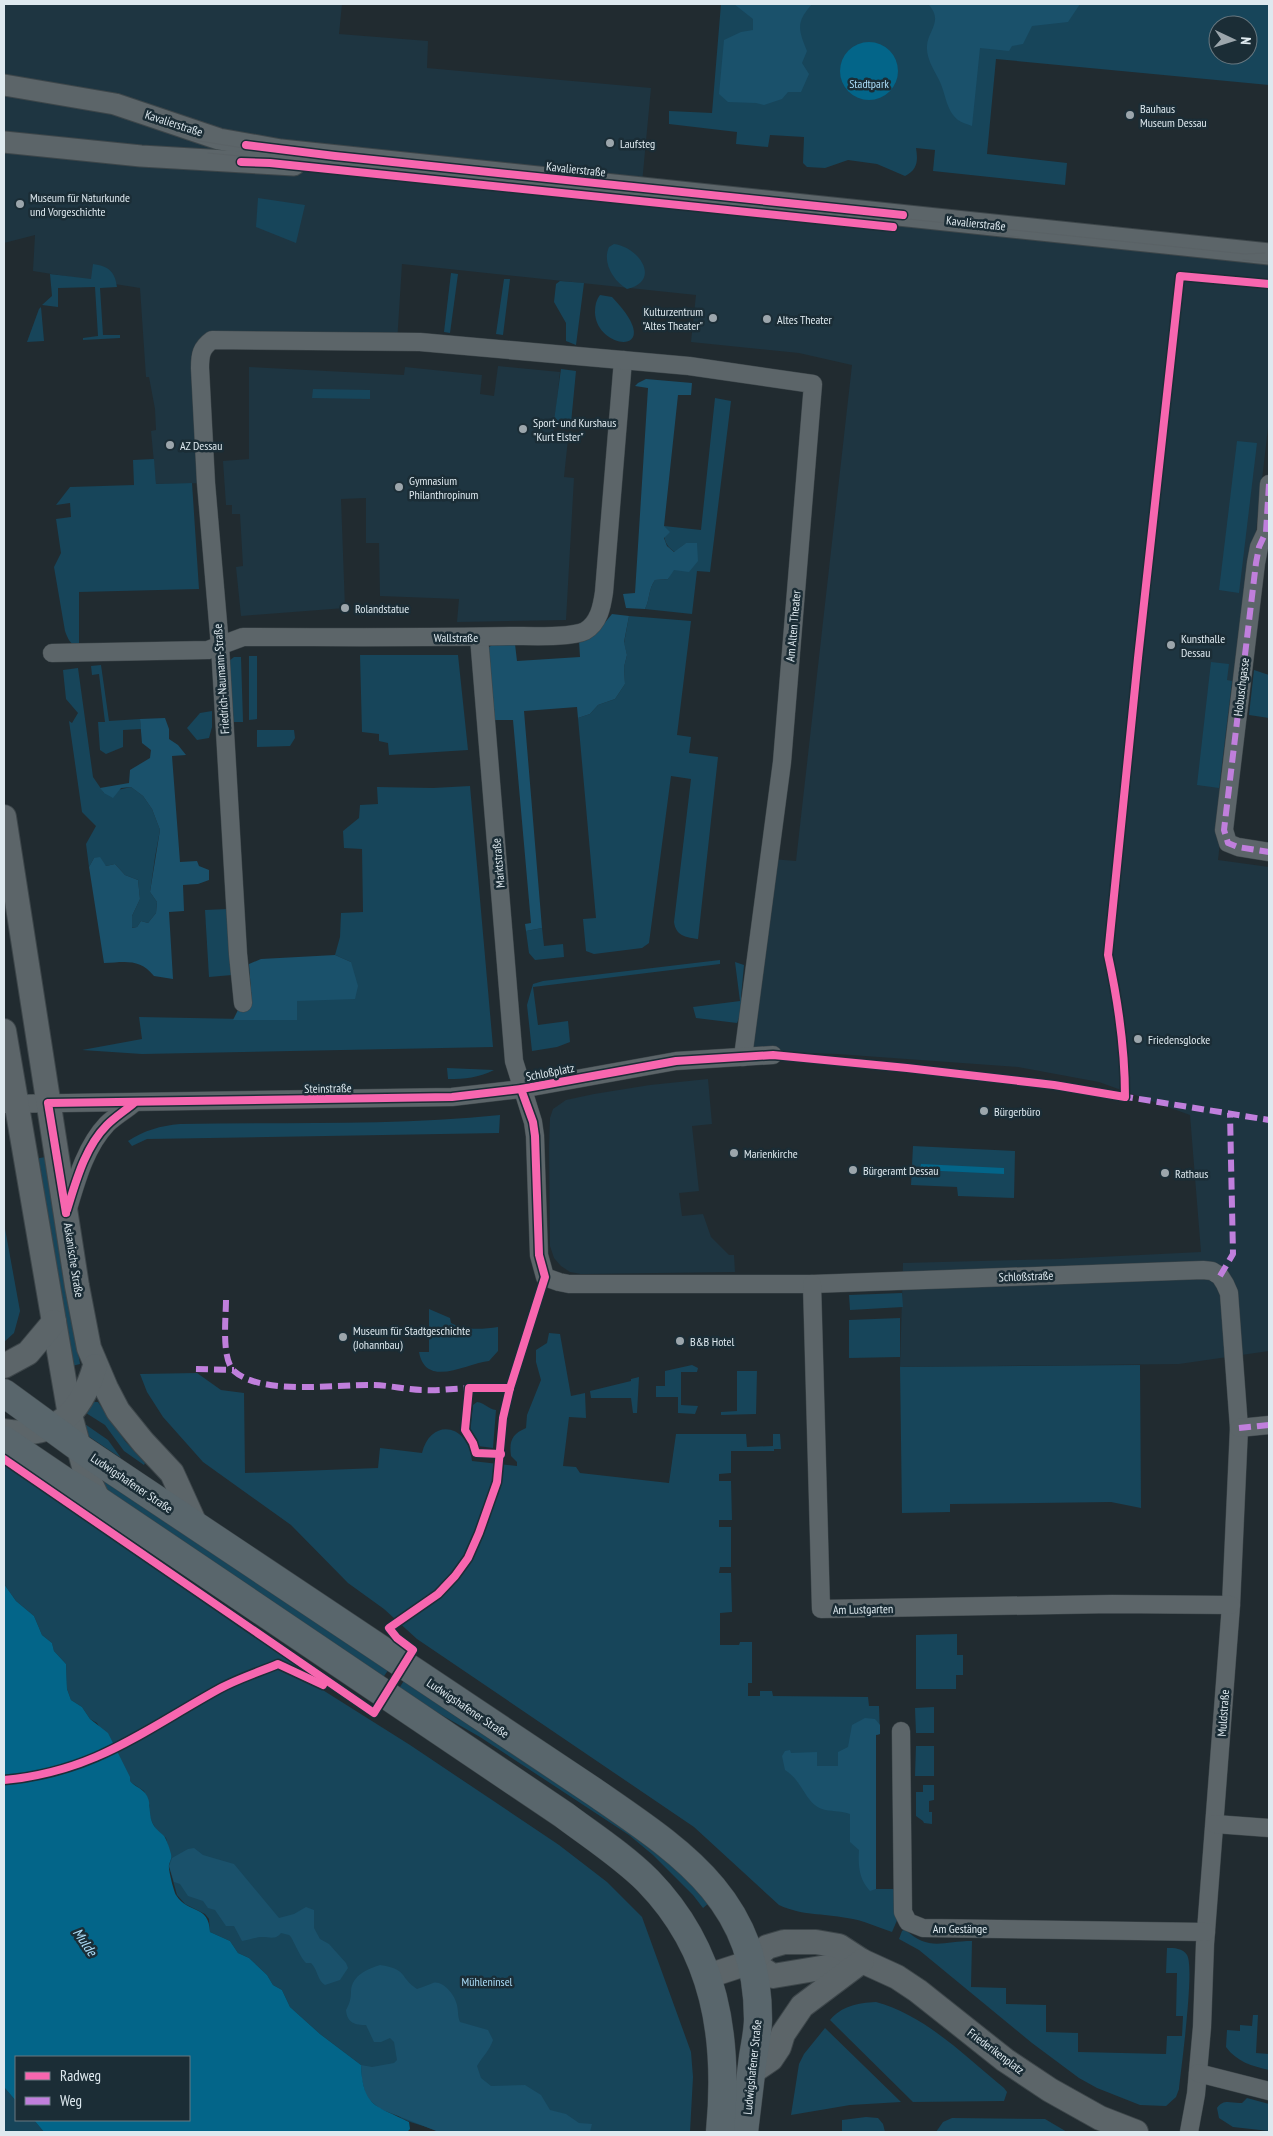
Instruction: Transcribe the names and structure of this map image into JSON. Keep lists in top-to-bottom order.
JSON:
{
  "streets": {
    "main road": ["Askanische Straße", "Ludwigshafener Straße", "Friederikenplatz"],
    "street": [
      "Kavalierstraße",
      "Am Alten Theater",
      "Wallstraße",
      "Friedrich-Naumann-Straße",
      "Hobuschgasse",
      "Marktstraße",
      "Schloßplatz",
      "Steinstraße",
      "Schloßstraße",
      "Am Lustgarten",
      "Muldstraße",
      "Am Gestänge"
    ]
  },
  "crossings": [
    ["Am Alten Theater", "Wallstraße"],
    ["Am Alten Theater", "Friedrich-Naumann-Straße"],
    ["Am Alten Theater", "Schloßplatz"],
    ["Wallstraße", "Friedrich-Naumann-Straße"],
    ["Wallstraße", "Marktstraße"],
    ["Marktstraße", "Schloßplatz"],
    ["Marktstraße", "Steinstraße"],
    ["Schloßplatz", "Steinstraße"],
    ["Schloßplatz", "Schloßstraße"],
    ["Schloßplatz", "Am Lustgarten"],
    ["Steinstraße", "Askanische Straße"],
    ["Askanische Straße", "Ludwigshafener Straße"],
    ["Schloßstraße", "Am Lustgarten"],
    ["Schloßstraße", "Muldstraße"],
    ["Ludwigshafener Straße", "Friederikenplatz"],
    ["Am Lustgarten", "Muldstraße"],
    ["Muldstraße", "Am Gestänge"]
  ],
  "water": ["Mulde"],
  "parks": ["Stadtpark", "Mühleninsel"],
  "places": [
    "Bauhaus Museum Dessau",
    "Laufsteg",
    "Museum für Naturkunde und Vorgeschichte",
    "Kulturzentrum \"Altes Theater\"",
    "Altes Theater",
    "Sport- und Kurshaus \"Kurt Elster\"",
    "AZ Dessau",
    "Gymnasium Philanthropinum",
    "Rolandstatue",
    "Kunsthalle Dessau",
    "Friedensglocke",
    "Bürgerbüro",
    "Marienkirche",
    "Bürgeramt Dessau",
    "Rathaus",
    "Museum für Stadtgeschichte (Johannbau)",
    "B&B Hotel"
  ],
  "legend": ["Radweg", "Weg"],
  "north": "right"
}
